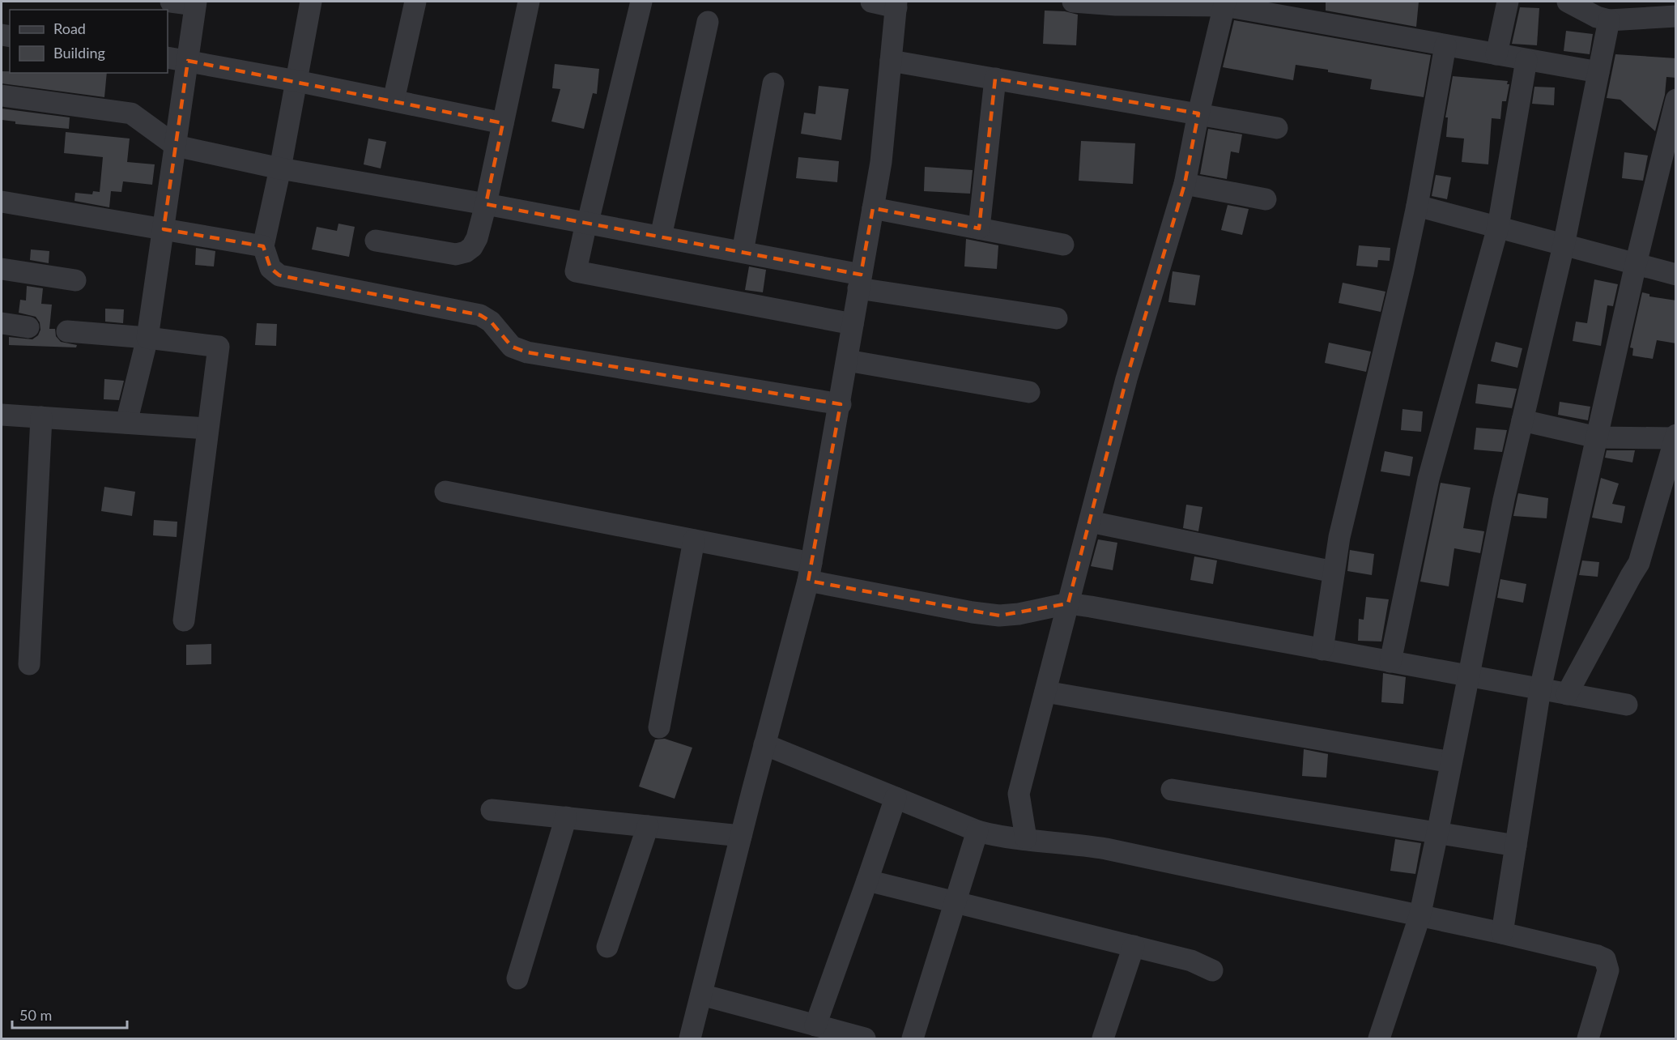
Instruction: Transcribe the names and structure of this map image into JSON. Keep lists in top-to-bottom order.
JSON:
{
  "legend": ["Road", "Building"],
  "scale_bar": "50 m"
}
